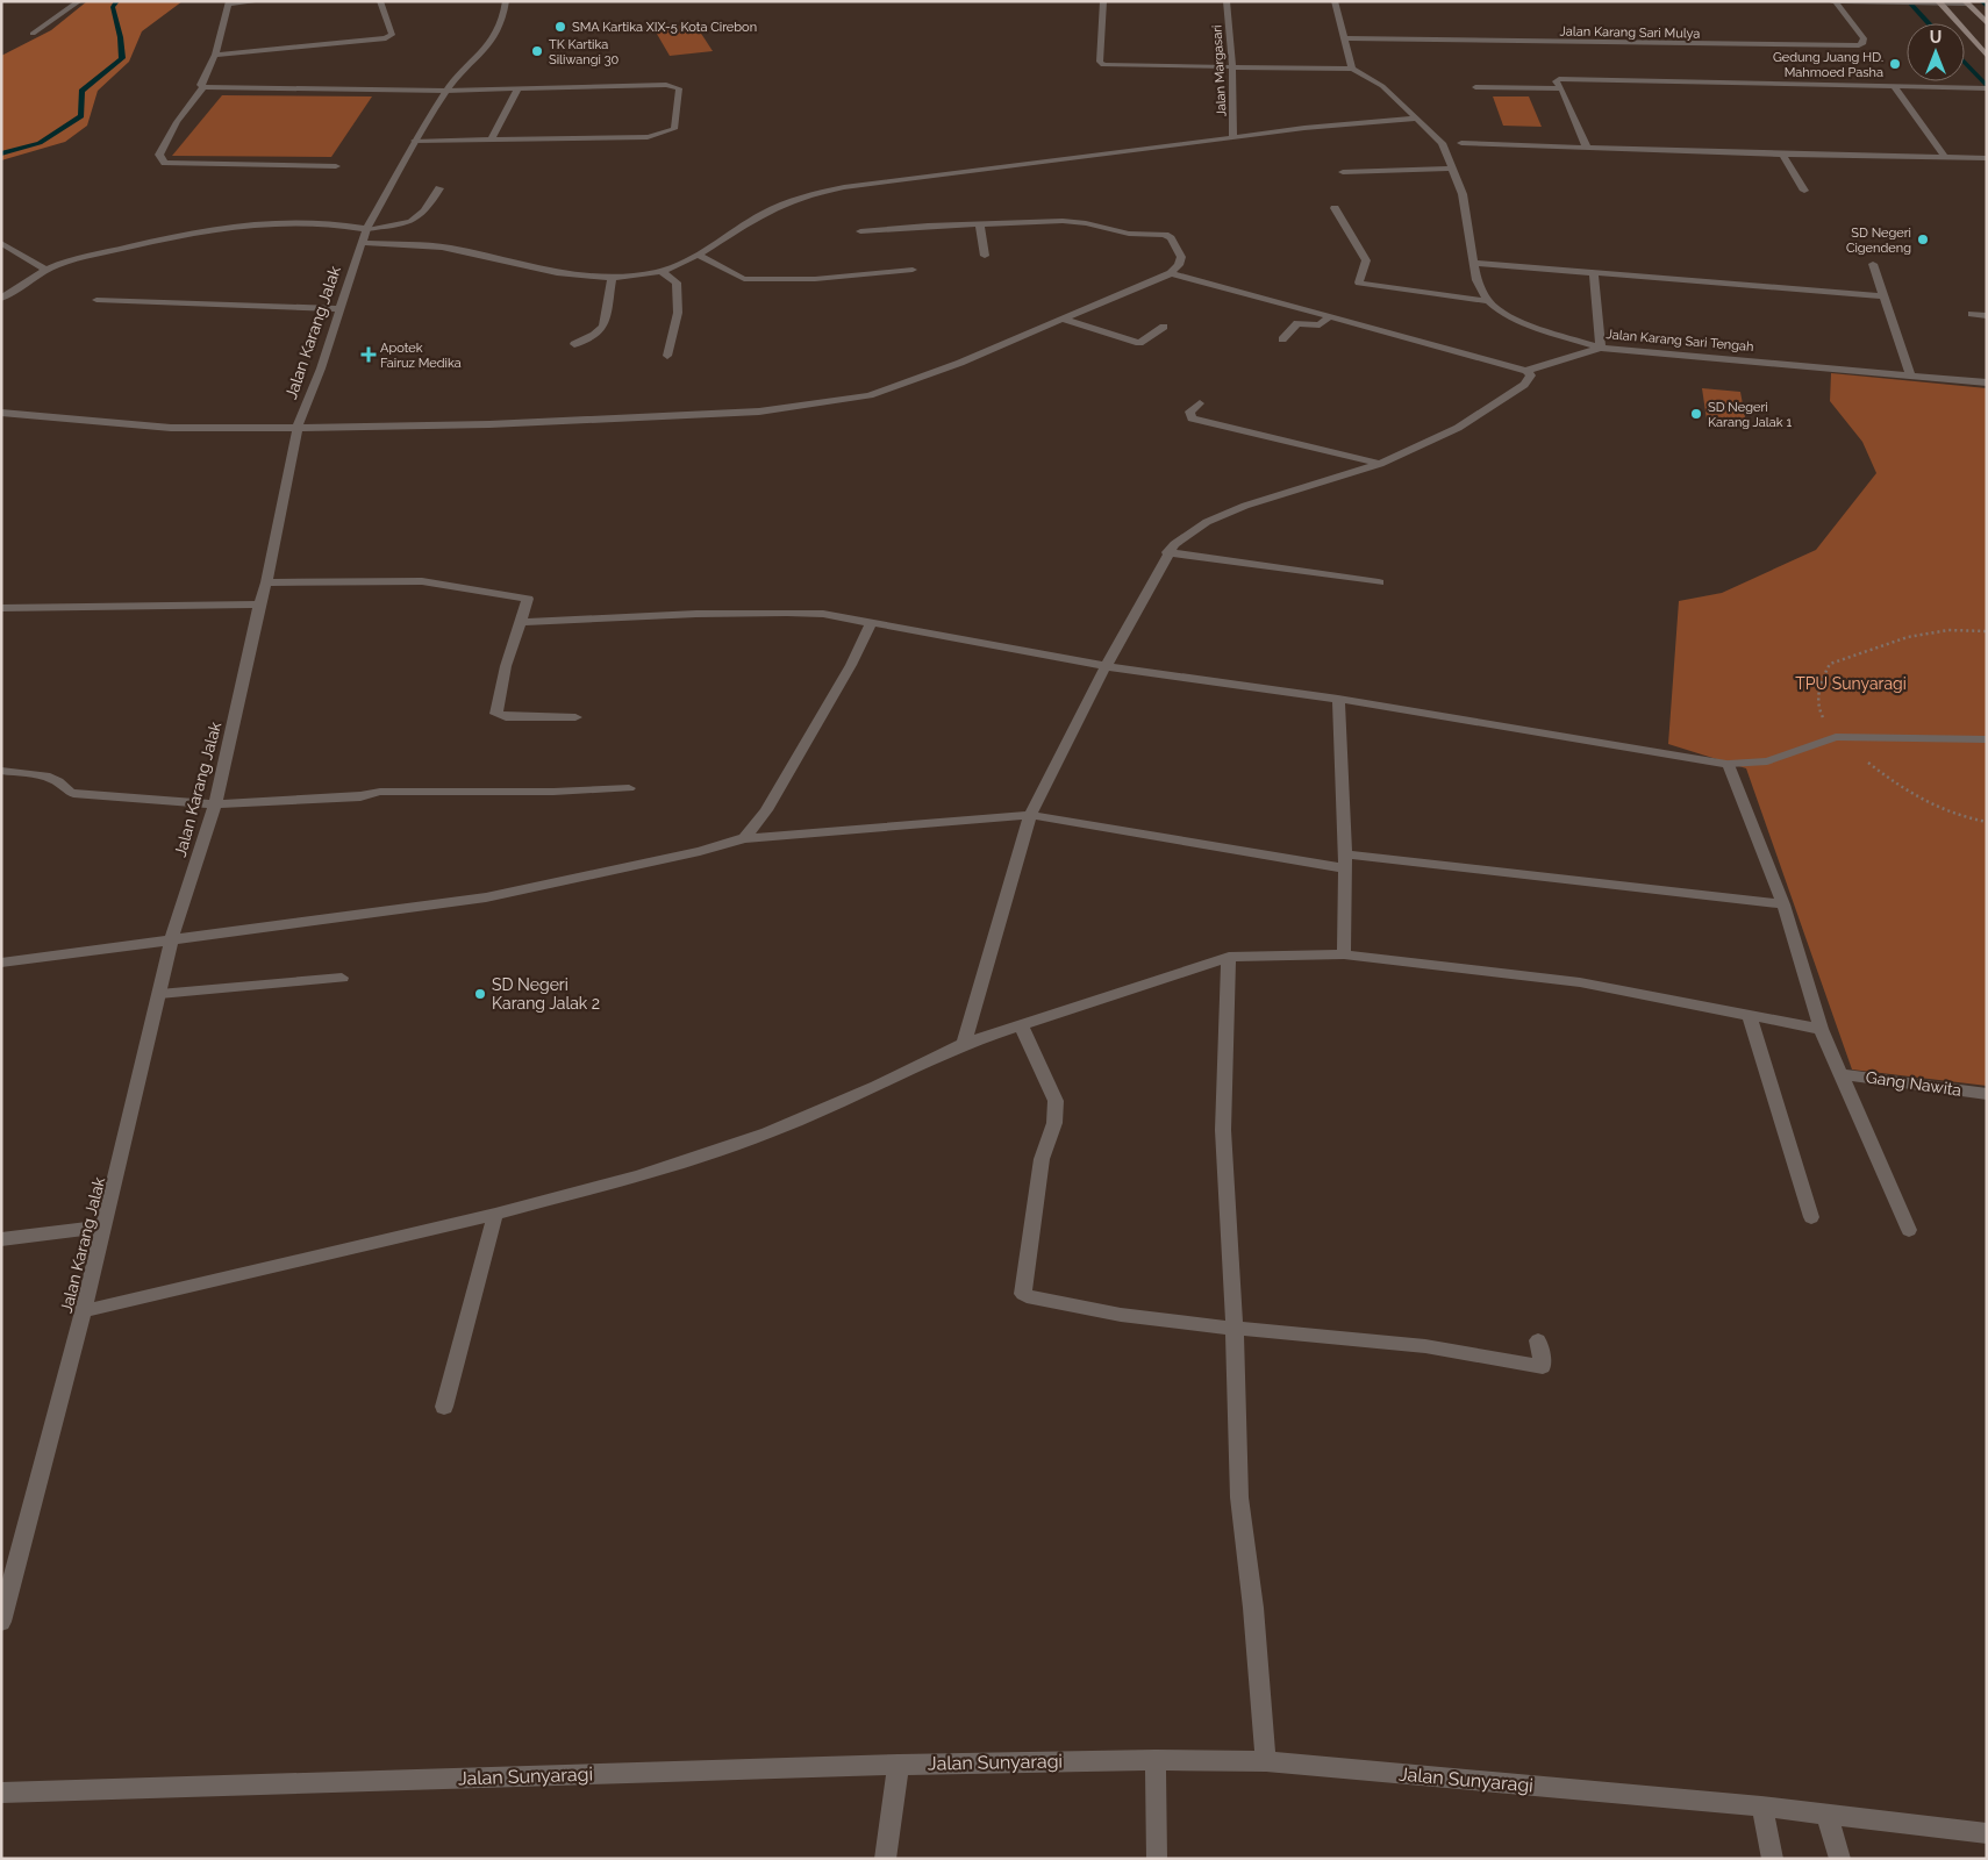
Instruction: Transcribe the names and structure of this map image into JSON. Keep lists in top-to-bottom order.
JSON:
{
  "streets": {
    "street": [
      "Jalan Karang Sari Mulya",
      "Jalan Margasari",
      "Jalan Karang Jalak",
      "Jalan Karang Sari Tengah",
      "Gang Nawita",
      "Jalan Sunyaragi"
    ]
  },
  "parks": ["TPU Sunyaragi"],
  "places": {
    "other": [
      "SMA Kartika XIX-5 Kota Cirebon",
      "TK Kartika Siliwangi 30",
      "Gedung Juang HD. Mahmoed Pasha",
      "SD Negeri Cigendeng",
      "SD Negeri Karang Jalak 1",
      "SD Negeri Karang Jalak 2"
    ],
    "health": ["Apotek Fairuz Medika"]
  },
  "north": "top"
}
